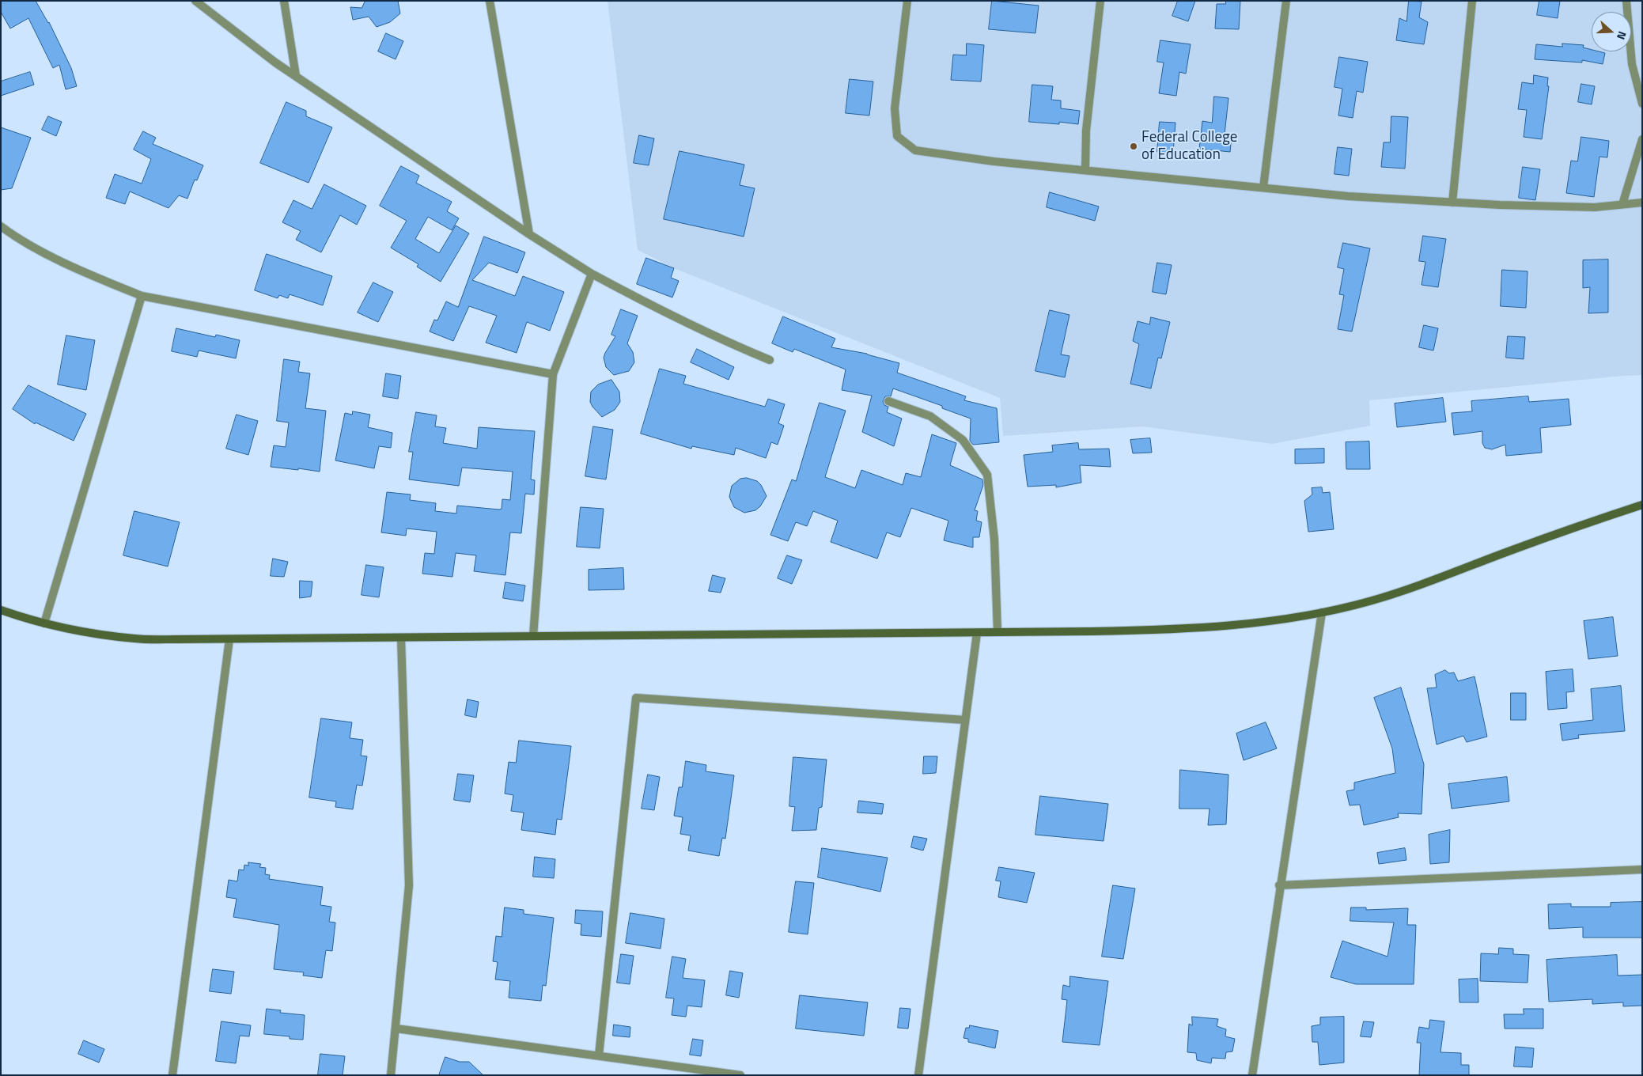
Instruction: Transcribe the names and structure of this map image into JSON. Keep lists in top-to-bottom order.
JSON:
{
  "places": ["Federal College of Education"],
  "north": "right"
}
